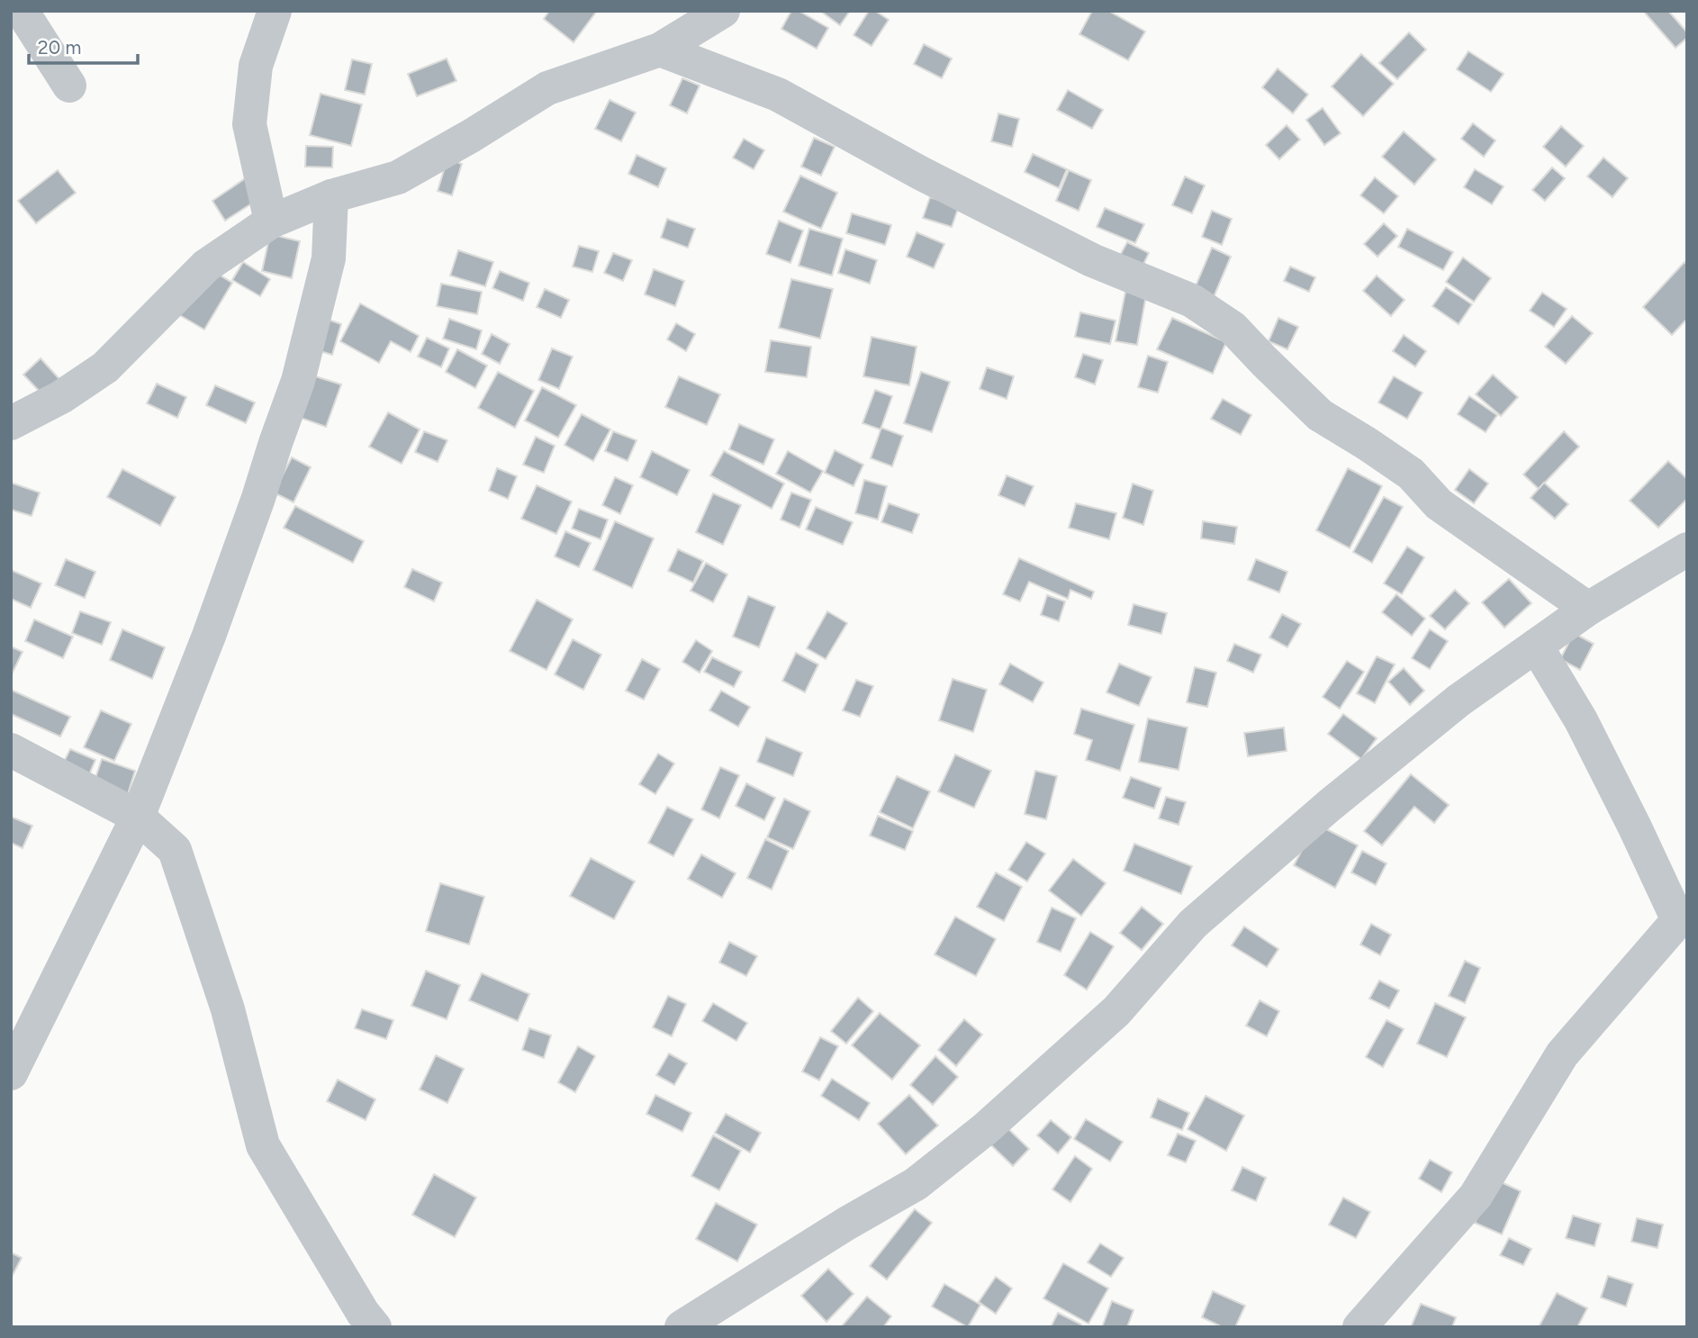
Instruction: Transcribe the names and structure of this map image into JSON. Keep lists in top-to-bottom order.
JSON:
{
  "scale_bar": "20 m"
}
